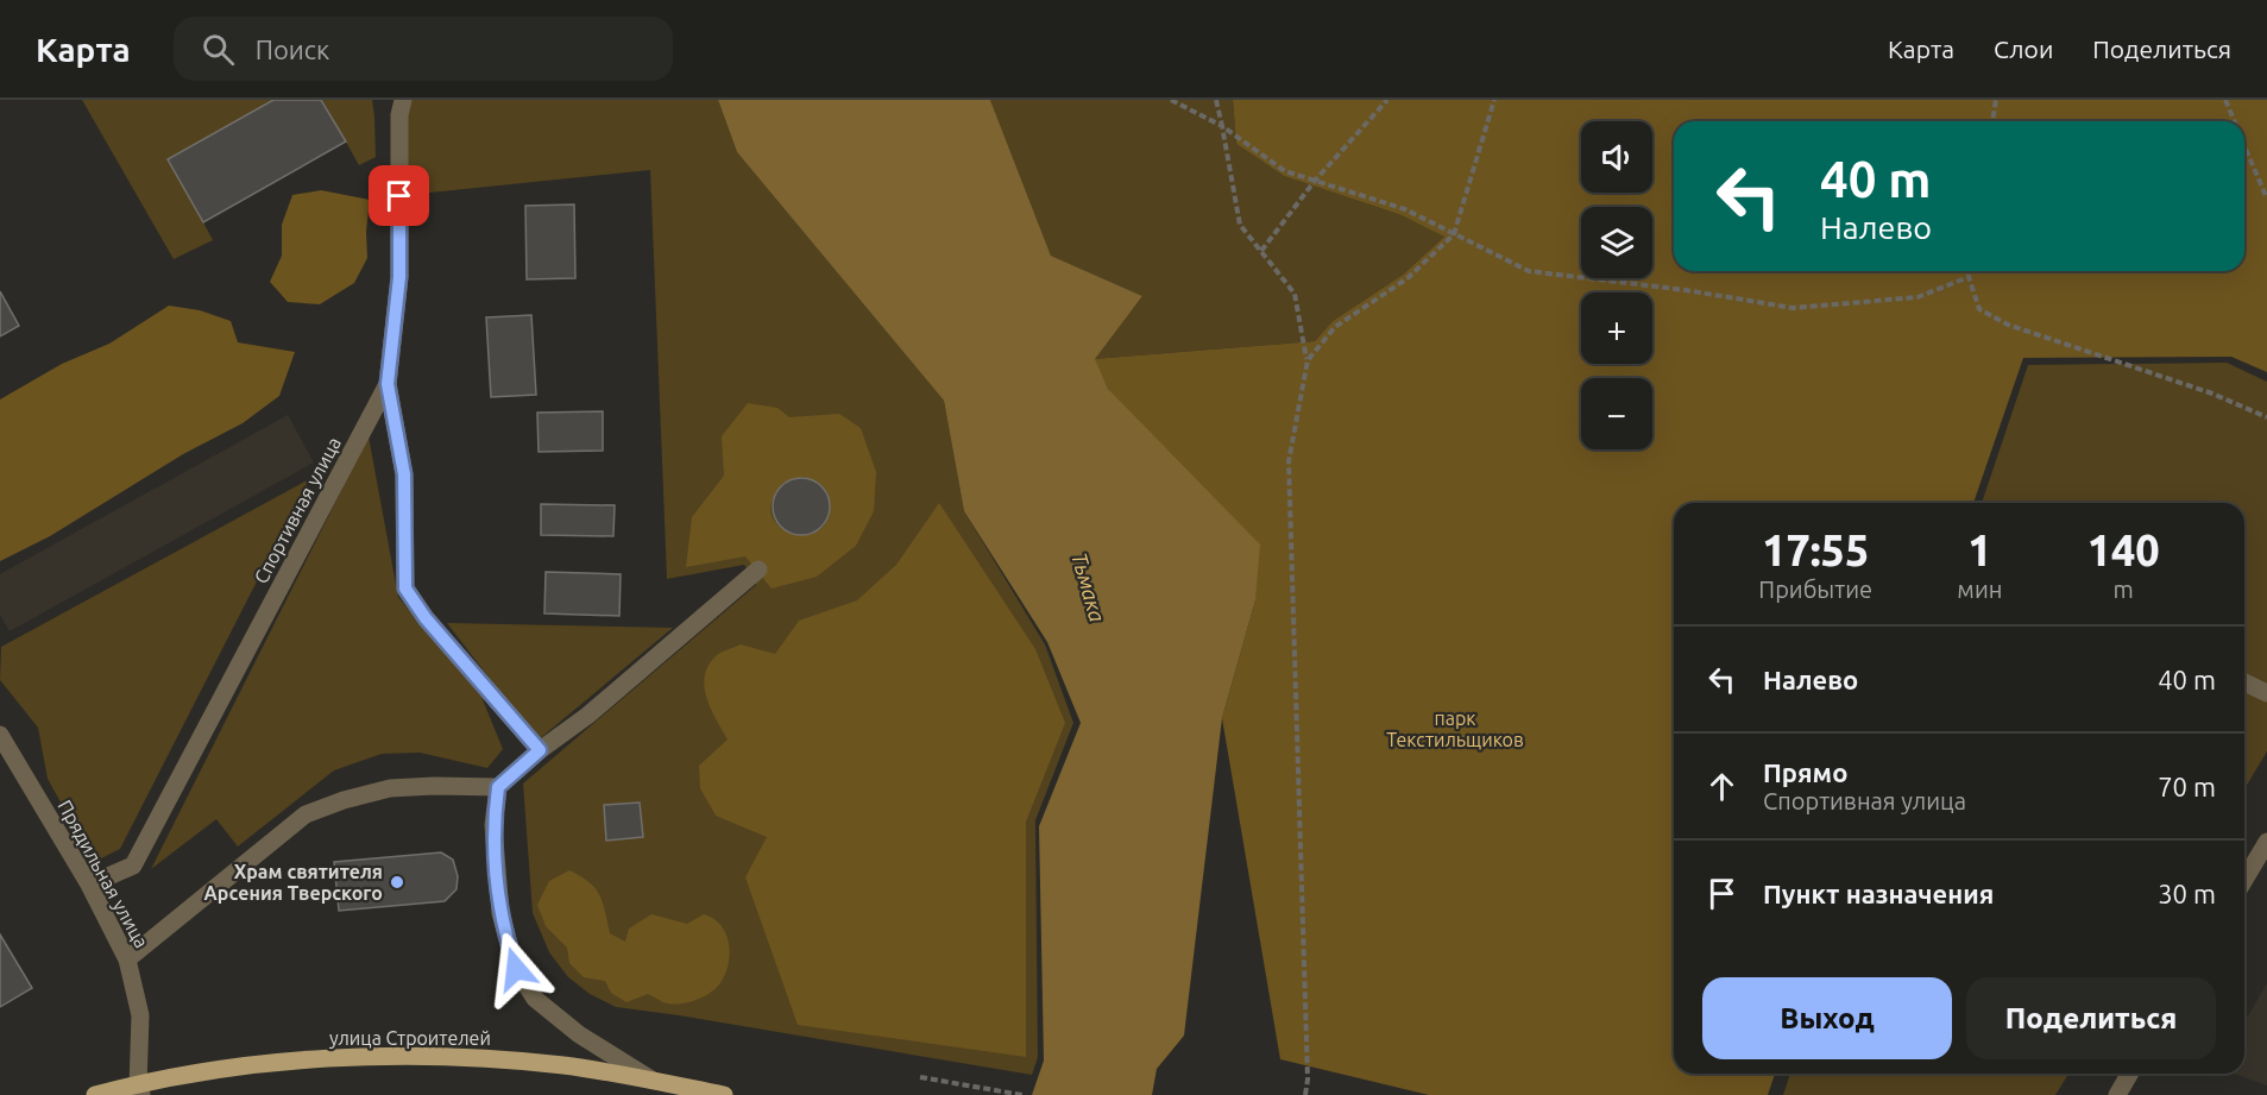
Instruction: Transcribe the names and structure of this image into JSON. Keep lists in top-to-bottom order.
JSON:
{
  "streets": {
    "main road": ["улица Строителей"],
    "street": ["Спортивная улица", "Прядильная улица"]
  },
  "crossings": [
    ["Спортивная улица", "Прядильная улица"],
    ["Прядильная улица", "улица Строителей"]
  ],
  "water": ["Тьмака"],
  "parks": ["парк Текстильщиков"],
  "places": ["Храм святителя Арсения Тверского"],
  "page": {
    "header": "Карта",
    "search": "Поиск",
    "nav": ["Карта", "Слои", "Поделиться"],
    "map_buttons": ["+", "−"],
    "turn": ["40 m", "Налево"],
    "eta": [
      "17:55",
      "Прибытие",
      "1",
      "мин",
      "140",
      "m"
    ],
    "list": [
      {
        "name": "Налево",
        "value": "40 m"
      },
      {
        "name": "Прямо",
        "note": "Спортивная улица",
        "value": "70 m"
      },
      {
        "name": "Пункт назначения",
        "value": "30 m"
      }
    ],
    "buttons": ["Выход", "Поделиться"]
  }
}
